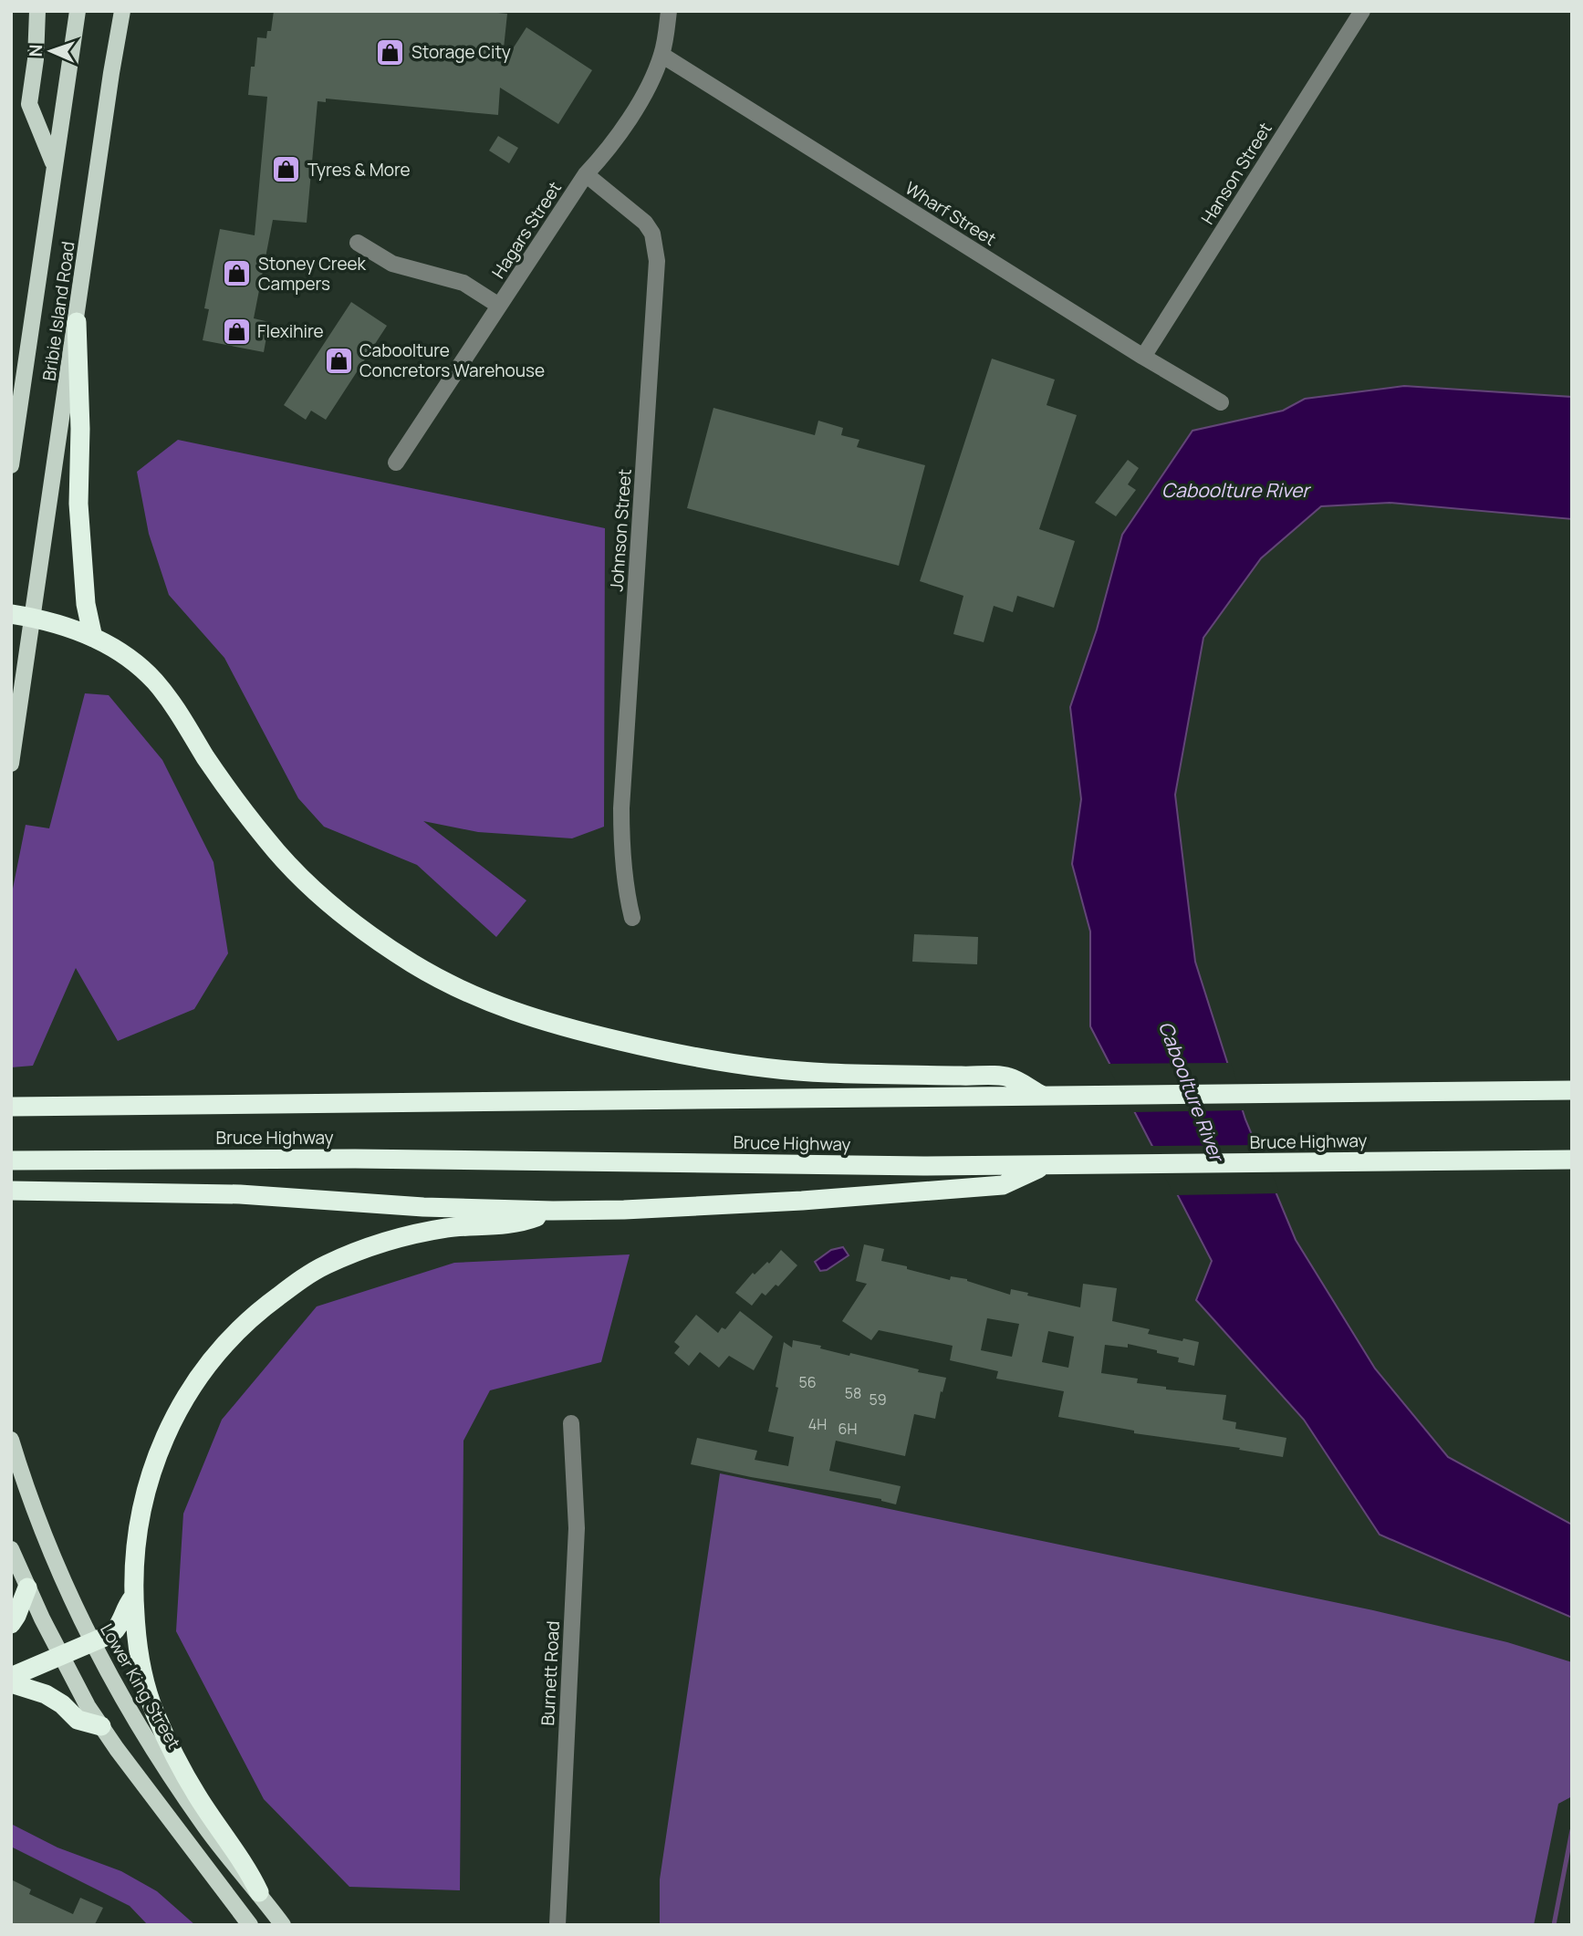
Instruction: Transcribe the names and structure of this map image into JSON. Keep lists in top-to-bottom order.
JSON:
{
  "streets": {
    "highway": ["Bruce Highway"],
    "main road": ["Bribie Island Road", "Lower King Street"],
    "street": [
      "Hanson Street",
      "Wharf Street",
      "Hagars Street",
      "Johnson Street",
      "Burnett Road"
    ]
  },
  "crossings": [
    ["Hanson Street", "Wharf Street"],
    ["Wharf Street", "Hagars Street"],
    ["Hagars Street", "Johnson Street"]
  ],
  "water": ["Caboolture River"],
  "places": {
    "shop": [
      "Storage City",
      "Tyres & More",
      "Stoney Creek Campers",
      "Flexihire",
      "Caboolture Concretors Warehouse"
    ]
  },
  "house_numbers": [
    "56",
    "58",
    "59",
    "4H",
    "6H"
  ],
  "north": "left"
}
